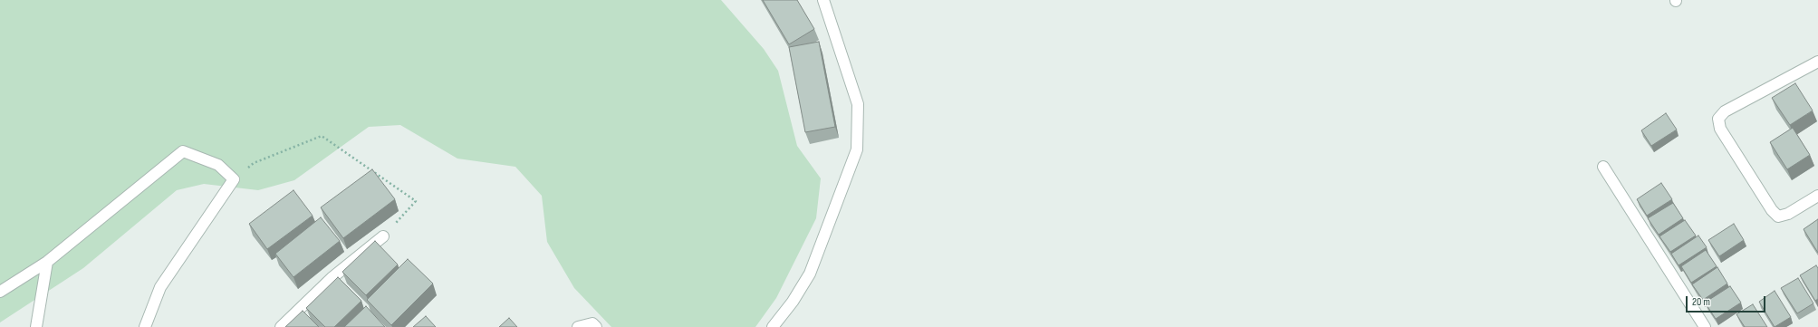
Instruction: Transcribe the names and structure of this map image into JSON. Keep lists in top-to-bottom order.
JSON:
{
  "scale_bar": "20 m"
}
